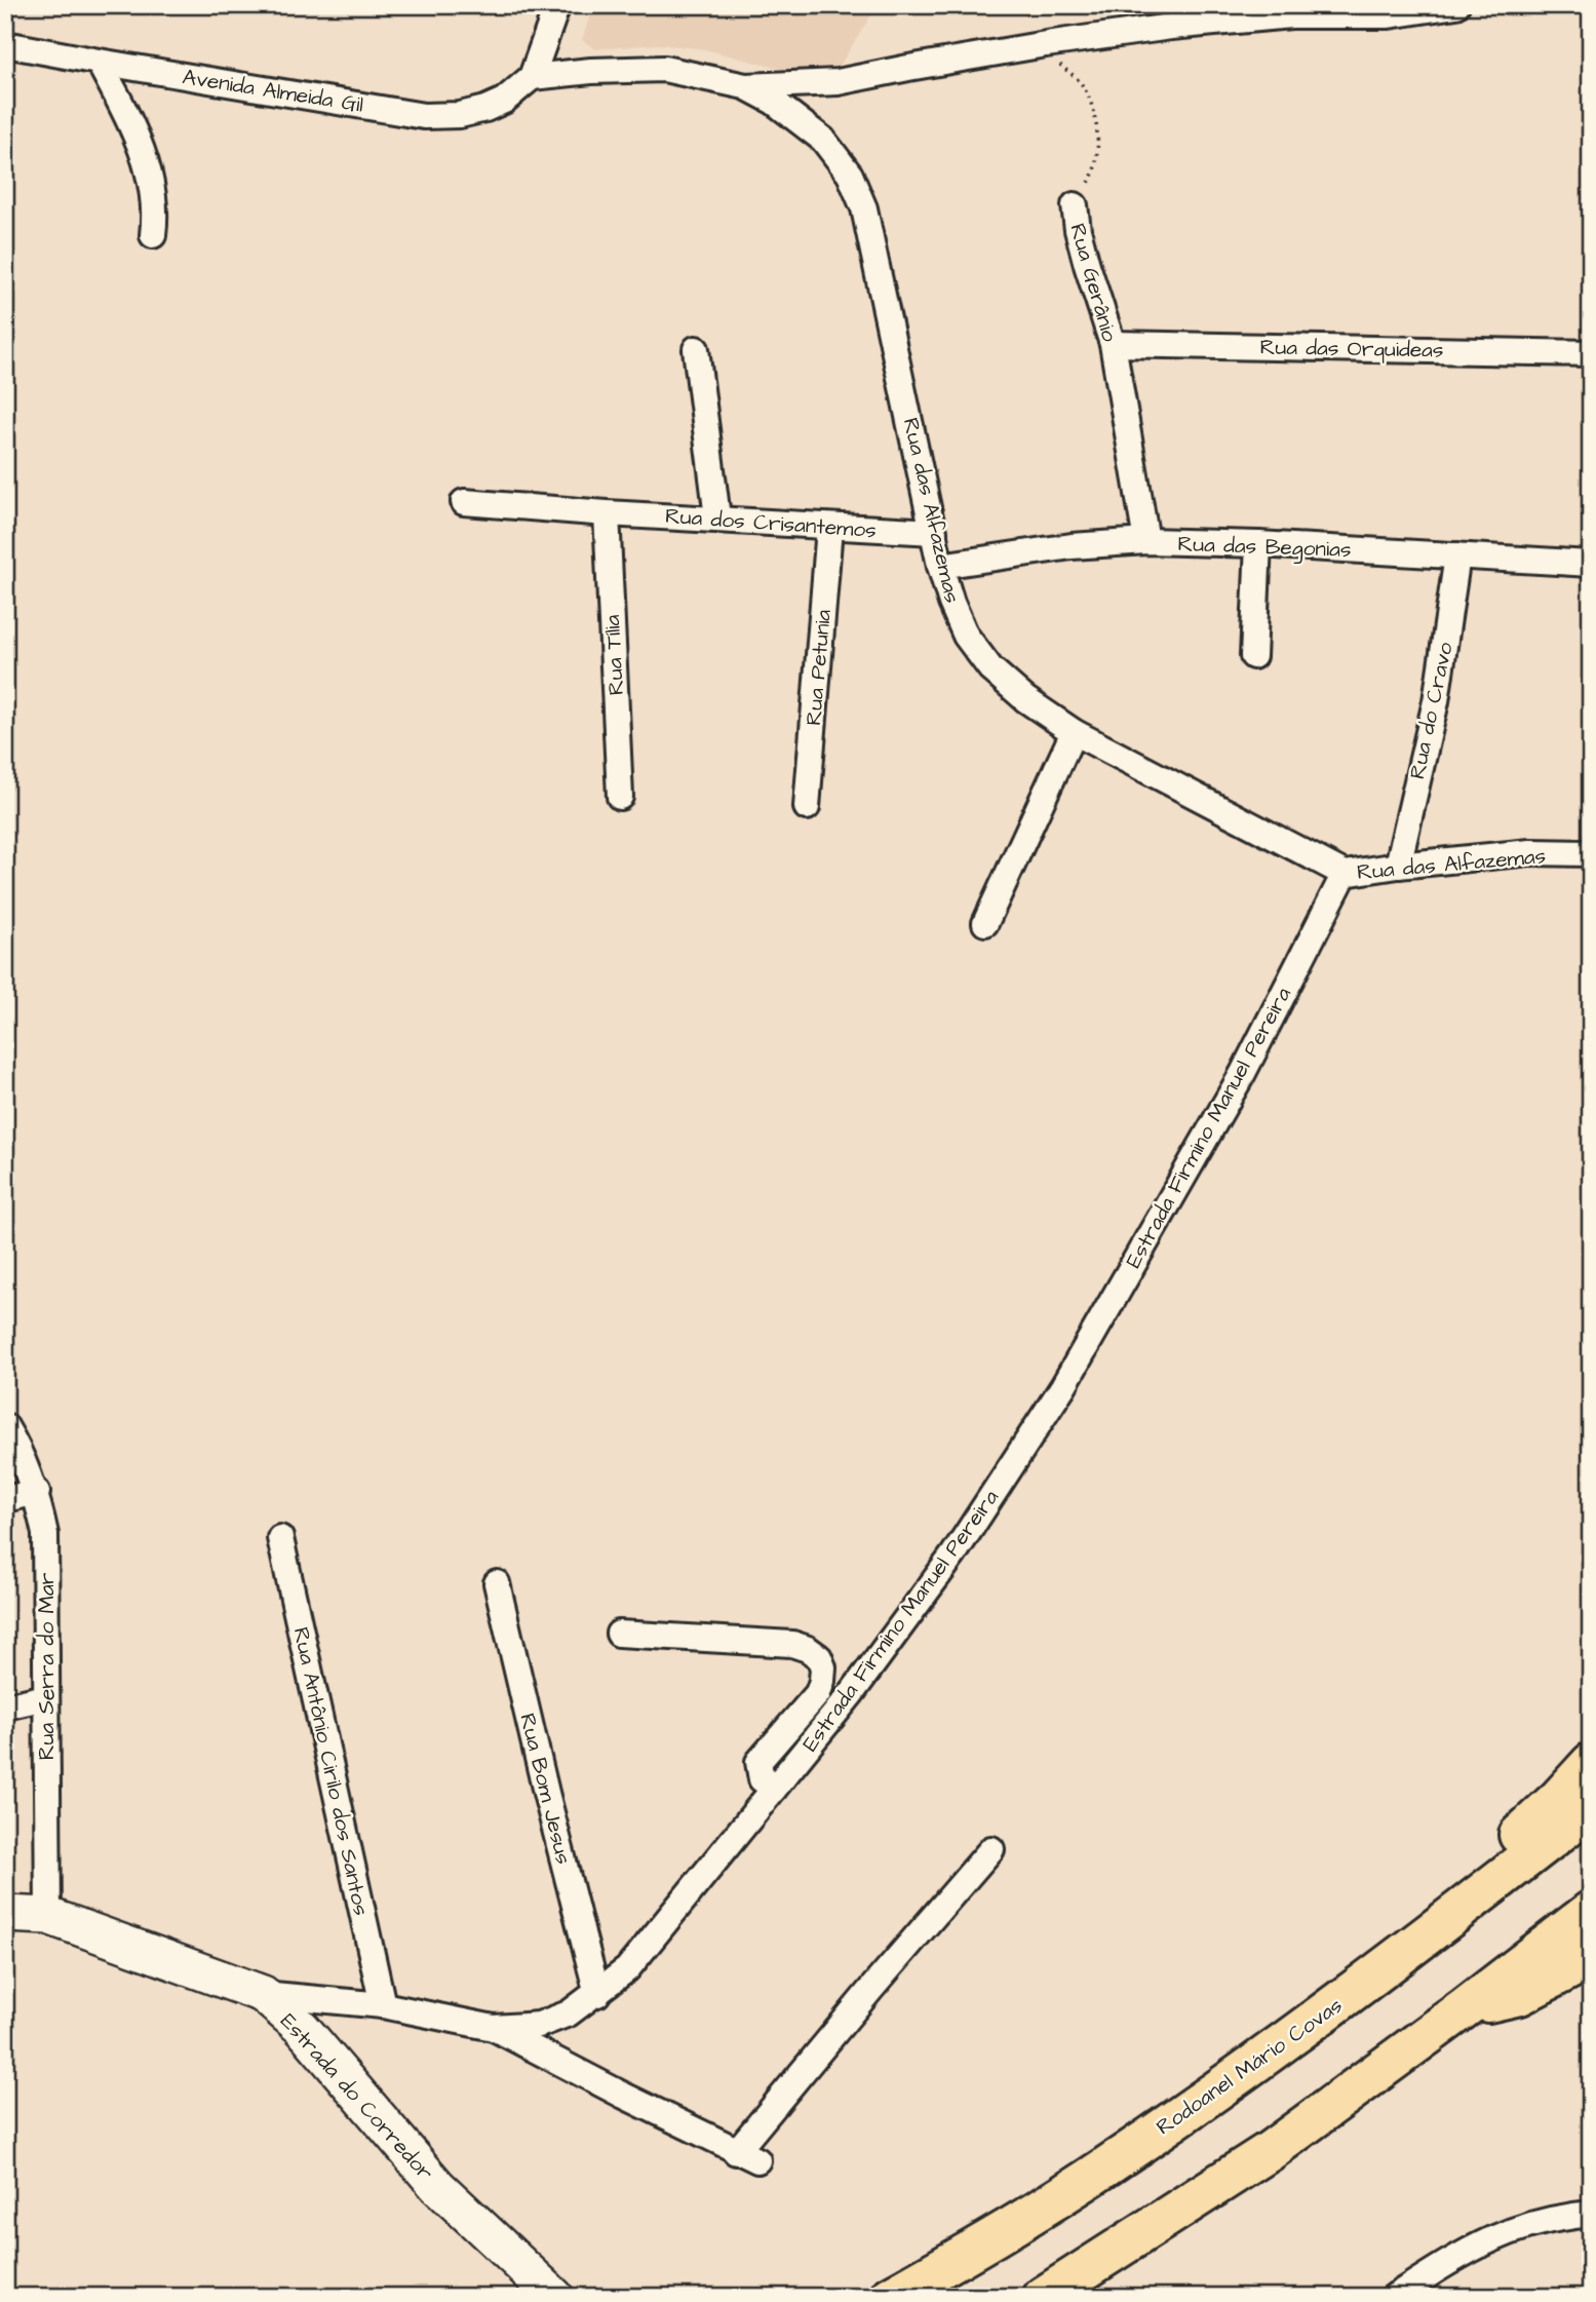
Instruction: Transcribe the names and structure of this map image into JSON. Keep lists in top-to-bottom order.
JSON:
{
  "streets": {
    "highway": ["Rodoanel Mário Covas"],
    "street": [
      "Avenida Almeida Gil",
      "Rua Gerânio",
      "Rua das Orquideas",
      "Rua das Alfazemas",
      "Rua dos Crisantemos",
      "Rua das Begonias",
      "Rua Tília",
      "Rua Petunia",
      "Rua do Cravo",
      "Estrada Firmino Manuel Pereira",
      "Rua Serra do Mar",
      "Rua Antônio Cirilo dos Santos",
      "Rua Bom Jesus",
      "Estrada do Corredor"
    ]
  },
  "crossings": [
    ["Avenida Almeida Gil", "Rua das Alfazemas"],
    ["Rua Gerânio", "Rua das Orquideas"],
    ["Rua Gerânio", "Rua das Begonias"],
    ["Rua das Alfazemas", "Rua dos Crisantemos"],
    ["Rua das Alfazemas", "Rua das Begonias"],
    ["Rua das Alfazemas", "Rua do Cravo"],
    ["Rua das Alfazemas", "Estrada Firmino Manuel Pereira"],
    ["Rua dos Crisantemos", "Rua Tília"],
    ["Rua dos Crisantemos", "Rua Petunia"],
    ["Rua das Begonias", "Rua do Cravo"],
    ["Estrada Firmino Manuel Pereira", "Rua Antônio Cirilo dos Santos"],
    ["Estrada Firmino Manuel Pereira", "Rua Bom Jesus"],
    ["Estrada Firmino Manuel Pereira", "Estrada do Corredor"],
    ["Rua Serra do Mar", "Estrada do Corredor"]
  ]
}
